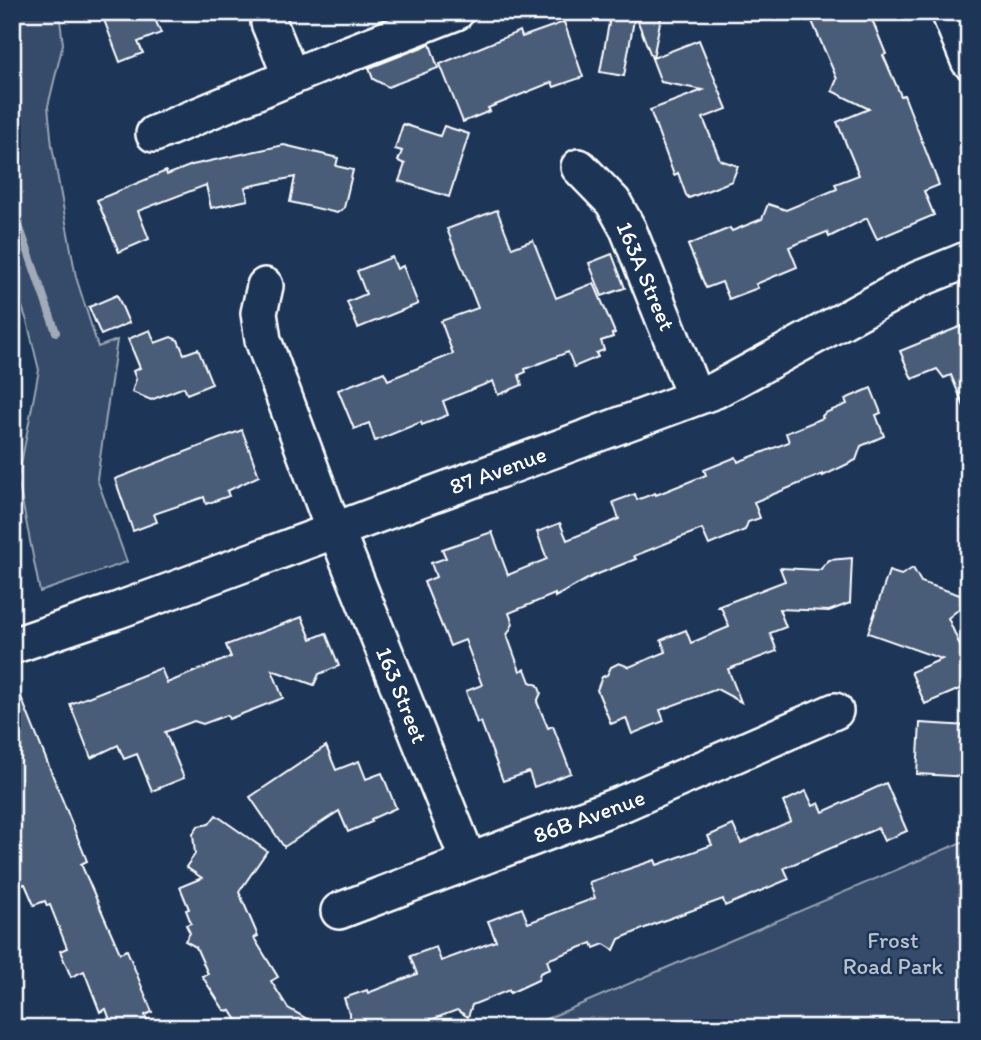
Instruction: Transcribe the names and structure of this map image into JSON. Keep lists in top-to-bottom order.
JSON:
{
  "streets": {
    "street": [
      "163A Street",
      "87 Avenue",
      "163 Street",
      "86B Avenue"
    ]
  },
  "crossings": [
    ["163A Street", "87 Avenue"],
    ["87 Avenue", "163 Street"],
    ["163 Street", "86B Avenue"]
  ],
  "parks": ["Frost Road Park"]
}
